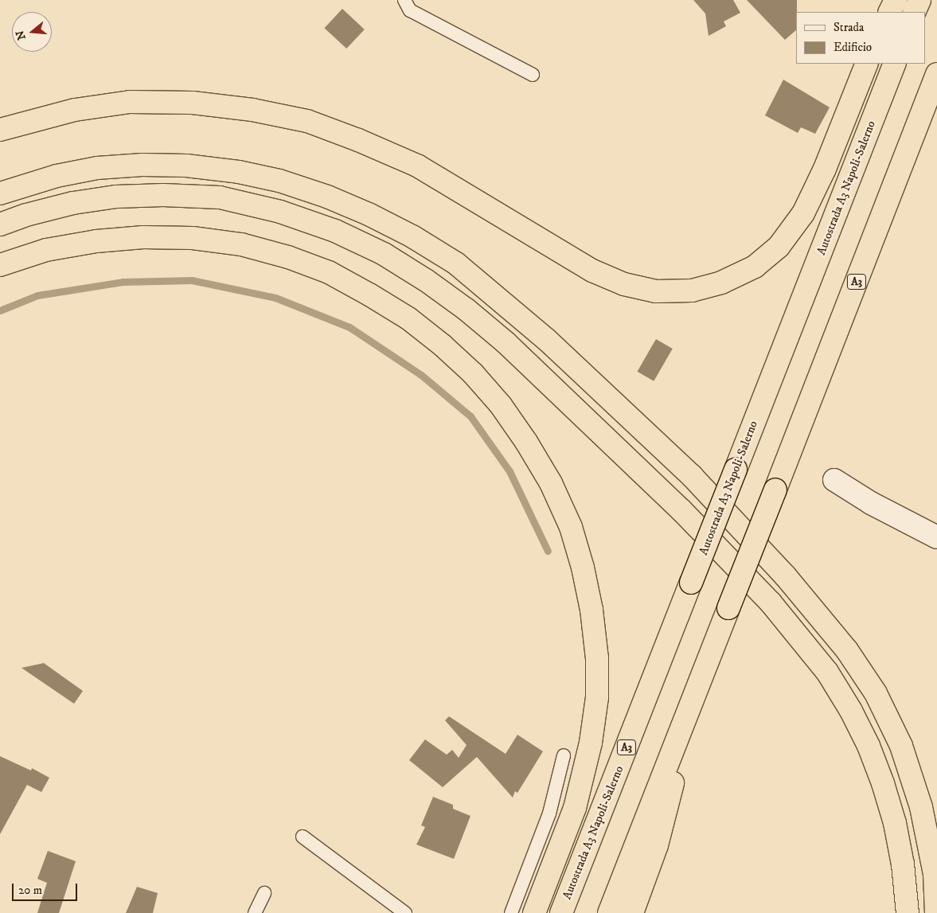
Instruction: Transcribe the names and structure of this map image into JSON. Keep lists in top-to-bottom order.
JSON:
{
  "streets": {
    "highway": ["Autostrada A3 Napoli-Salerno", "A3"]
  },
  "legend": ["Strada", "Edificio"],
  "scale_bar": "20 m",
  "north": "left"
}
